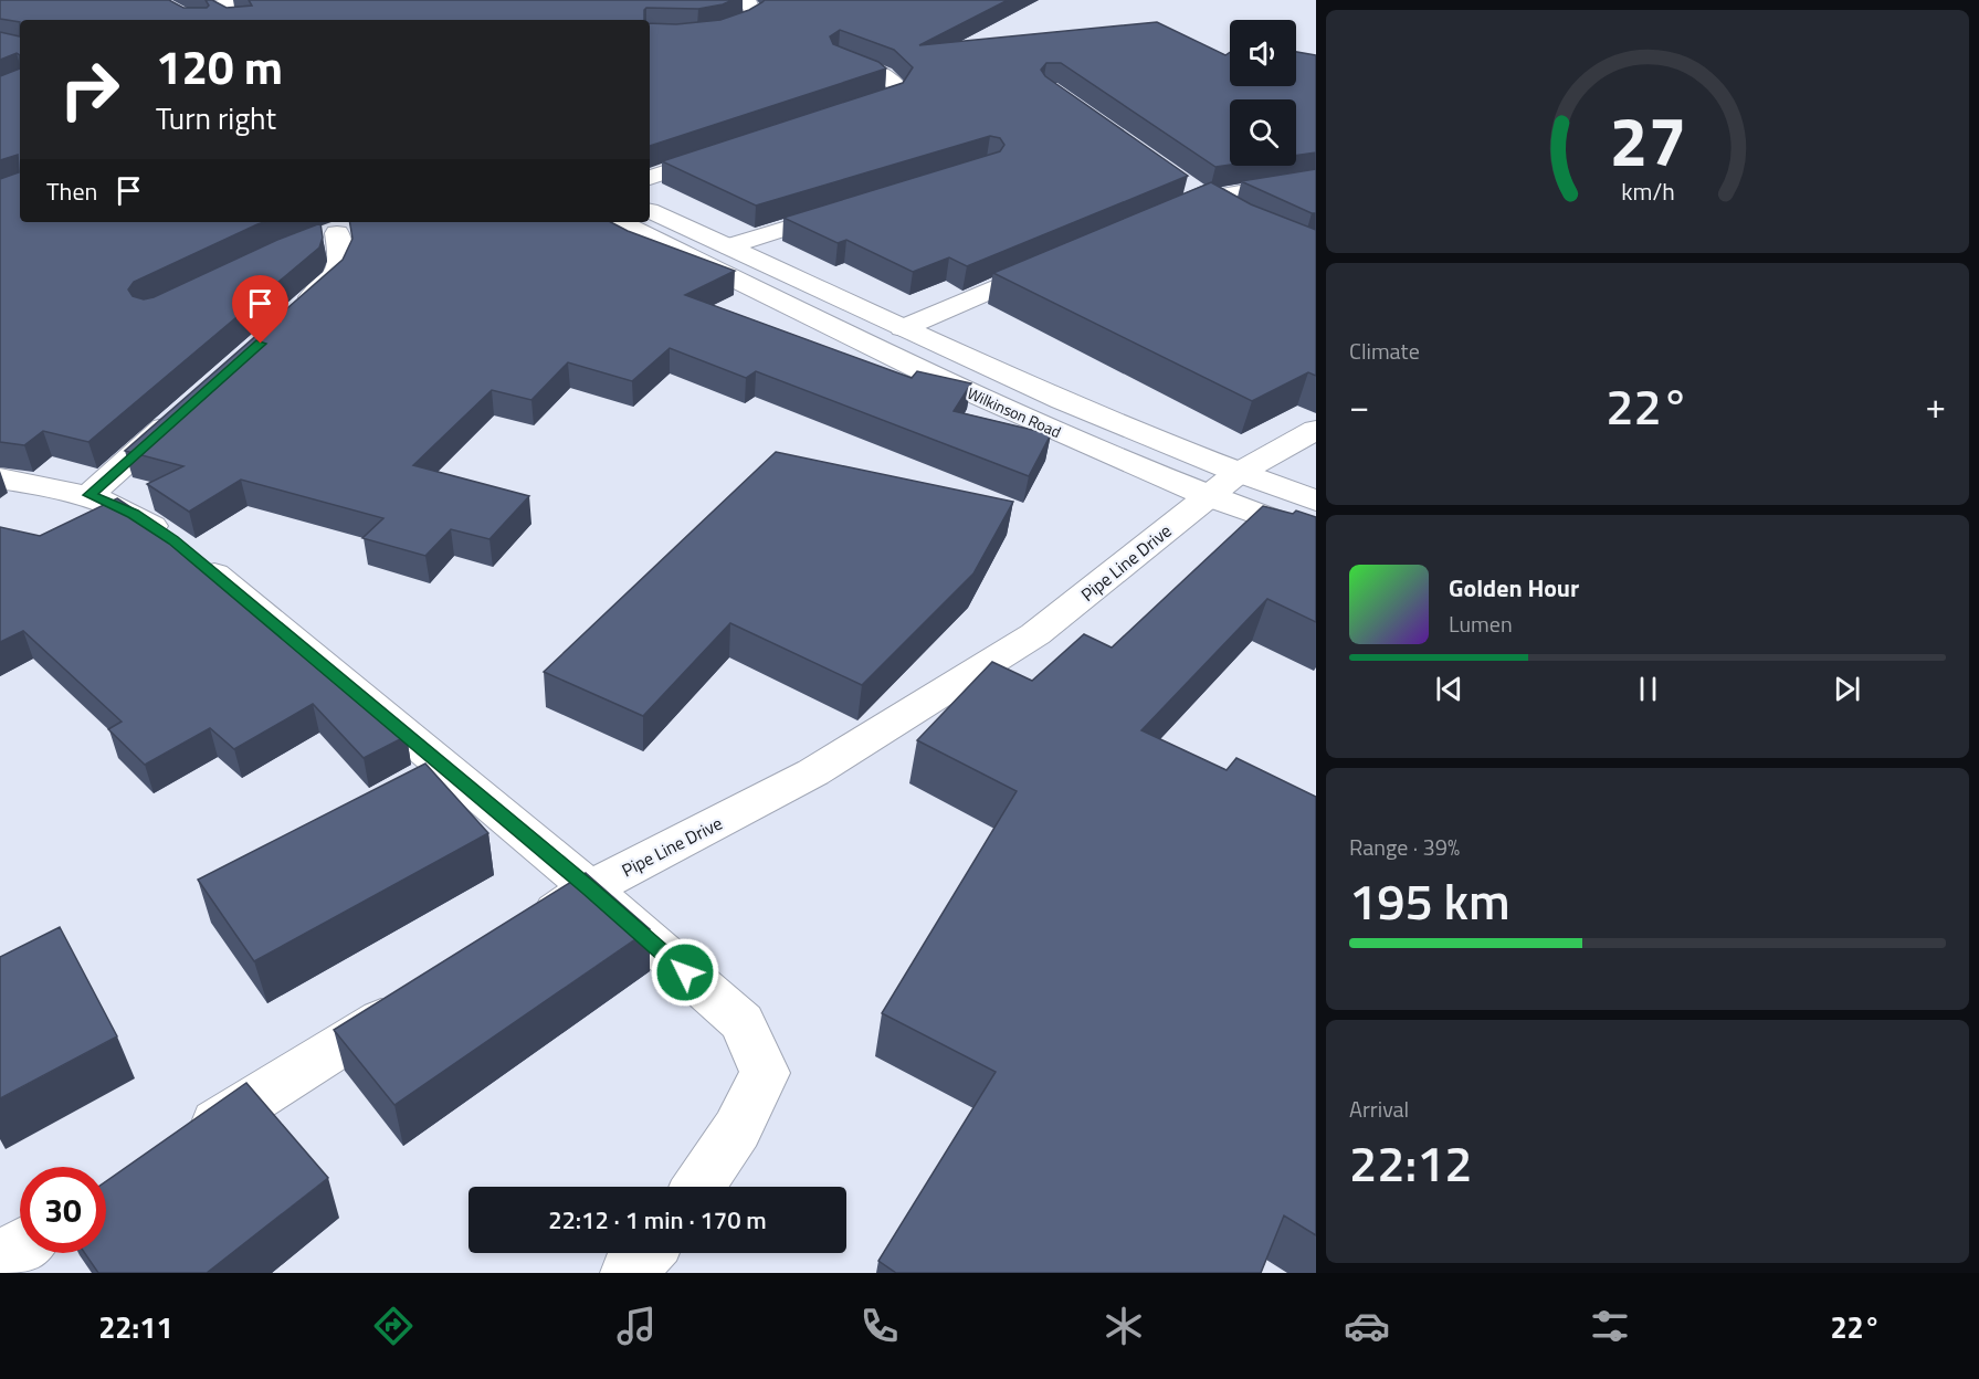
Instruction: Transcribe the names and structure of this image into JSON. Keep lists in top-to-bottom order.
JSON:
{
  "streets": {
    "street": ["Wilkinson Road", "Pipe Line Drive"]
  },
  "crossings": [
    ["Wilkinson Road", "Pipe Line Drive"]
  ],
  "page": {
    "turn": ["120 m", "Turn right"],
    "then": "Then",
    "tile": [
      "Climate",
      ["Range · 39%", "195 km"],
      ["Arrival", "22:12"]
    ],
    "heat": ["−", "22°", "+"],
    "song": ["Golden Hour", "Lumen"],
    "limit": "30",
    "trip": "22:12 · 1 min · 170 m",
    "tabs": ["22:11", "22°"],
    "gauge": ["27", "km/h"]
  }
}
